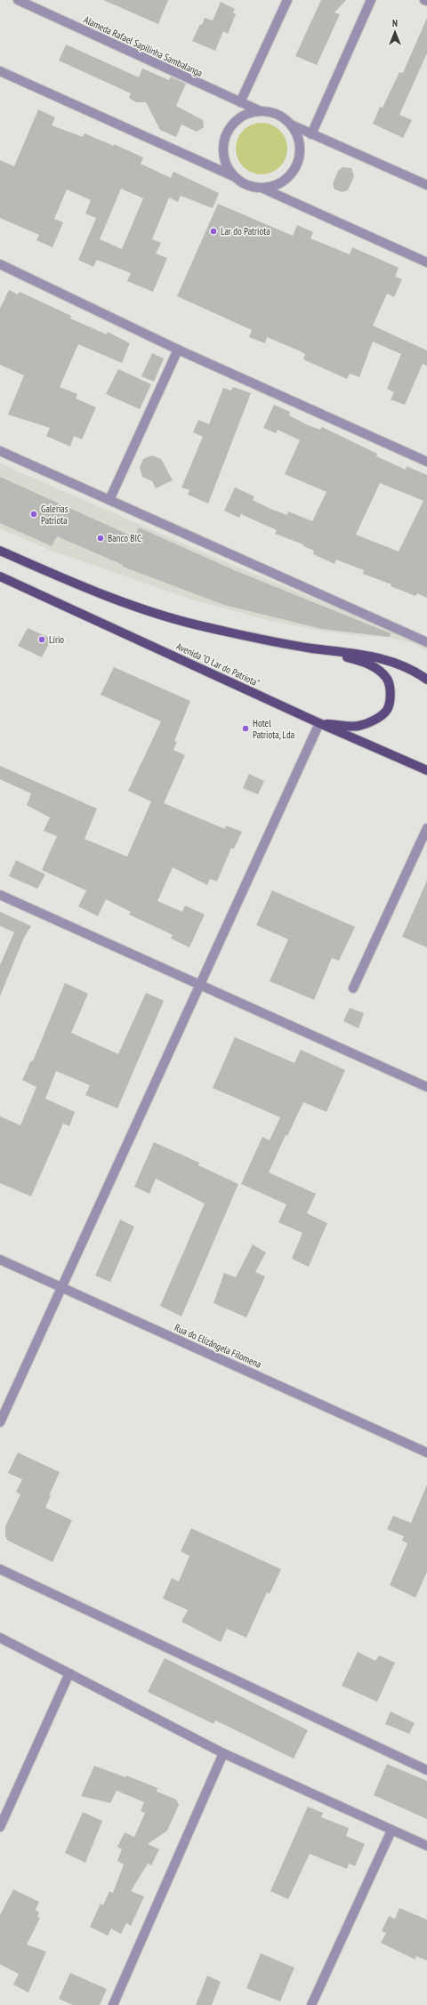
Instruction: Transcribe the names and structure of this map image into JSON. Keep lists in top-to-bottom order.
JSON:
{
  "streets": {
    "main road": ["Avenida \"O Lar do Patriota\""],
    "street": ["Alameda Rafael Sapilinha Sambalanga", "Rua do Elizângela Filomena"]
  },
  "places": [
    "Lar do Patriota",
    "Galerias Patriota",
    "Banco BIC",
    "Lírio",
    "Hotel Patriota, Lda"
  ],
  "north": "top"
}
